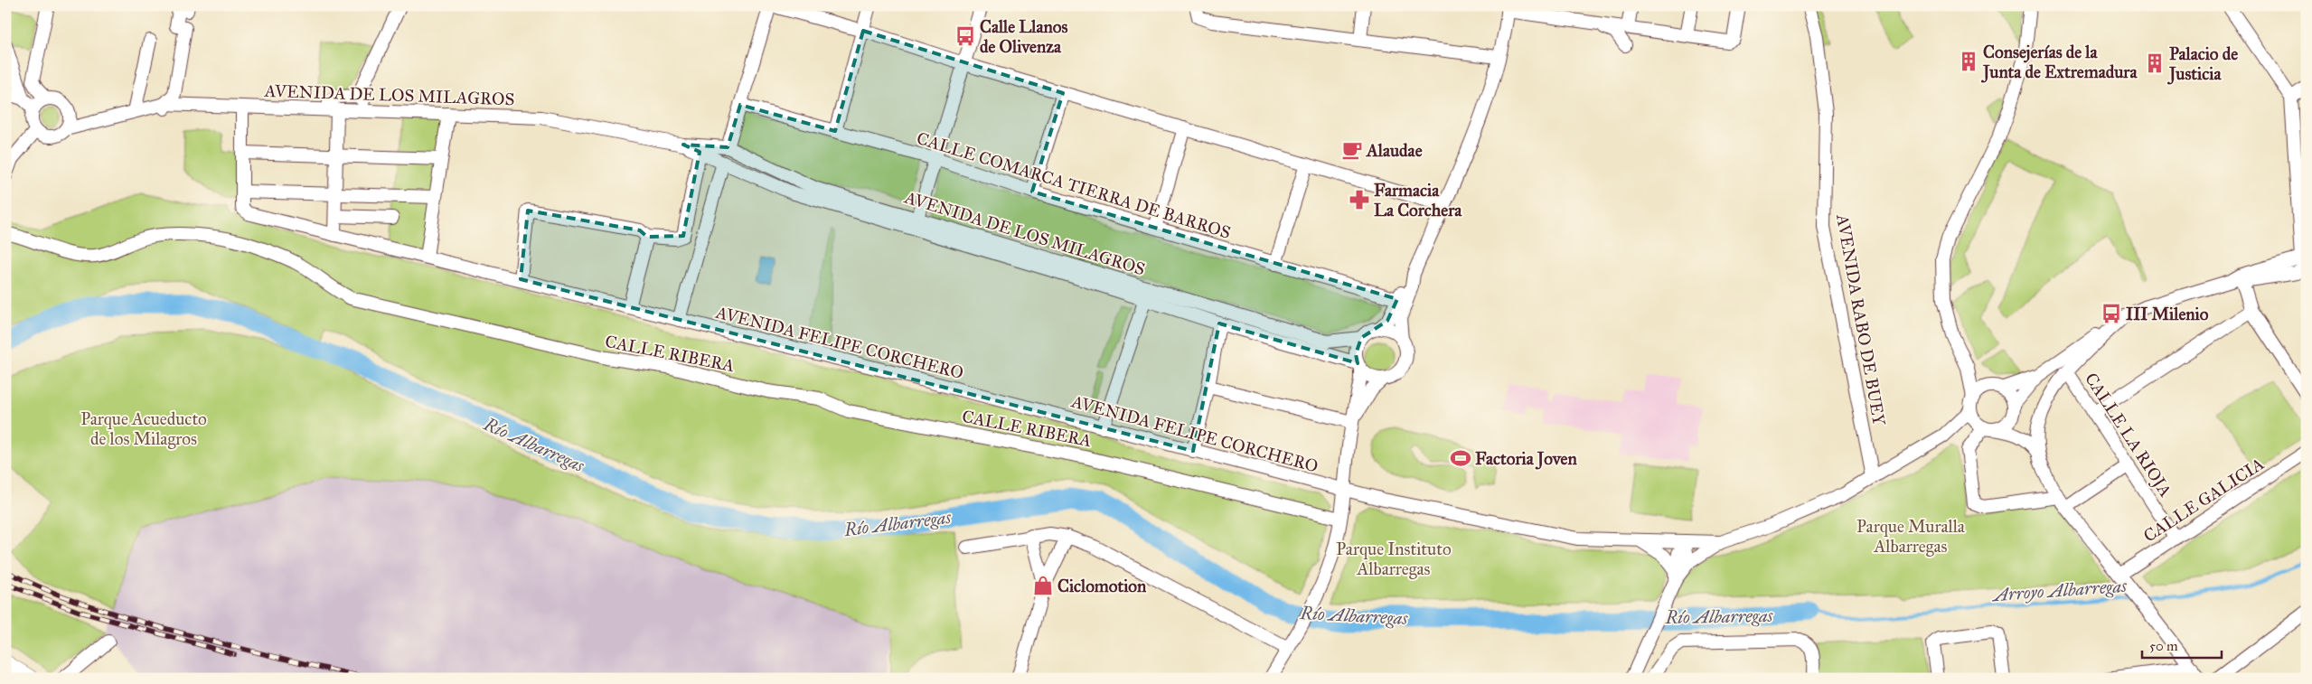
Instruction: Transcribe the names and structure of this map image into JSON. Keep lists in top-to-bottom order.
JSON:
{
  "streets": {
    "street": [
      "AVENIDA DE LOS MILAGROS",
      "CALLE COMARCA TIERRA DE BARROS",
      "AVENIDA RABO DE BUEY",
      "AVENIDA FELIPE CORCHERO",
      "CALLE RIBERA",
      "CALLE LA RIOJA",
      "CALLE GALICIA"
    ]
  },
  "crossings": [
    ["AVENIDA DE LOS MILAGROS", "AVENIDA FELIPE CORCHERO"],
    ["AVENIDA RABO DE BUEY", "AVENIDA FELIPE CORCHERO"],
    ["CALLE LA RIOJA", "CALLE GALICIA"]
  ],
  "water": ["Río Albarregas", "Arroyo Albarregas"],
  "parks": ["Parque Acueducto de los Milagros", "Parque Muralla Albarregas", "Parque Instituto Albarregas"],
  "places": {
    "bus stop": ["Calle Llanos de Olivenza", "III Milenio"],
    "building": ["Consejerías de la Junta de Extremadura", "Palacio de Justicia"],
    "cafe": ["Alaudae"],
    "pharmacy": ["Farmacia La Corchera"],
    "sports": ["Factoria Joven"],
    "shop": ["Ciclomotion"]
  },
  "scale_bar": "50 m"
}
